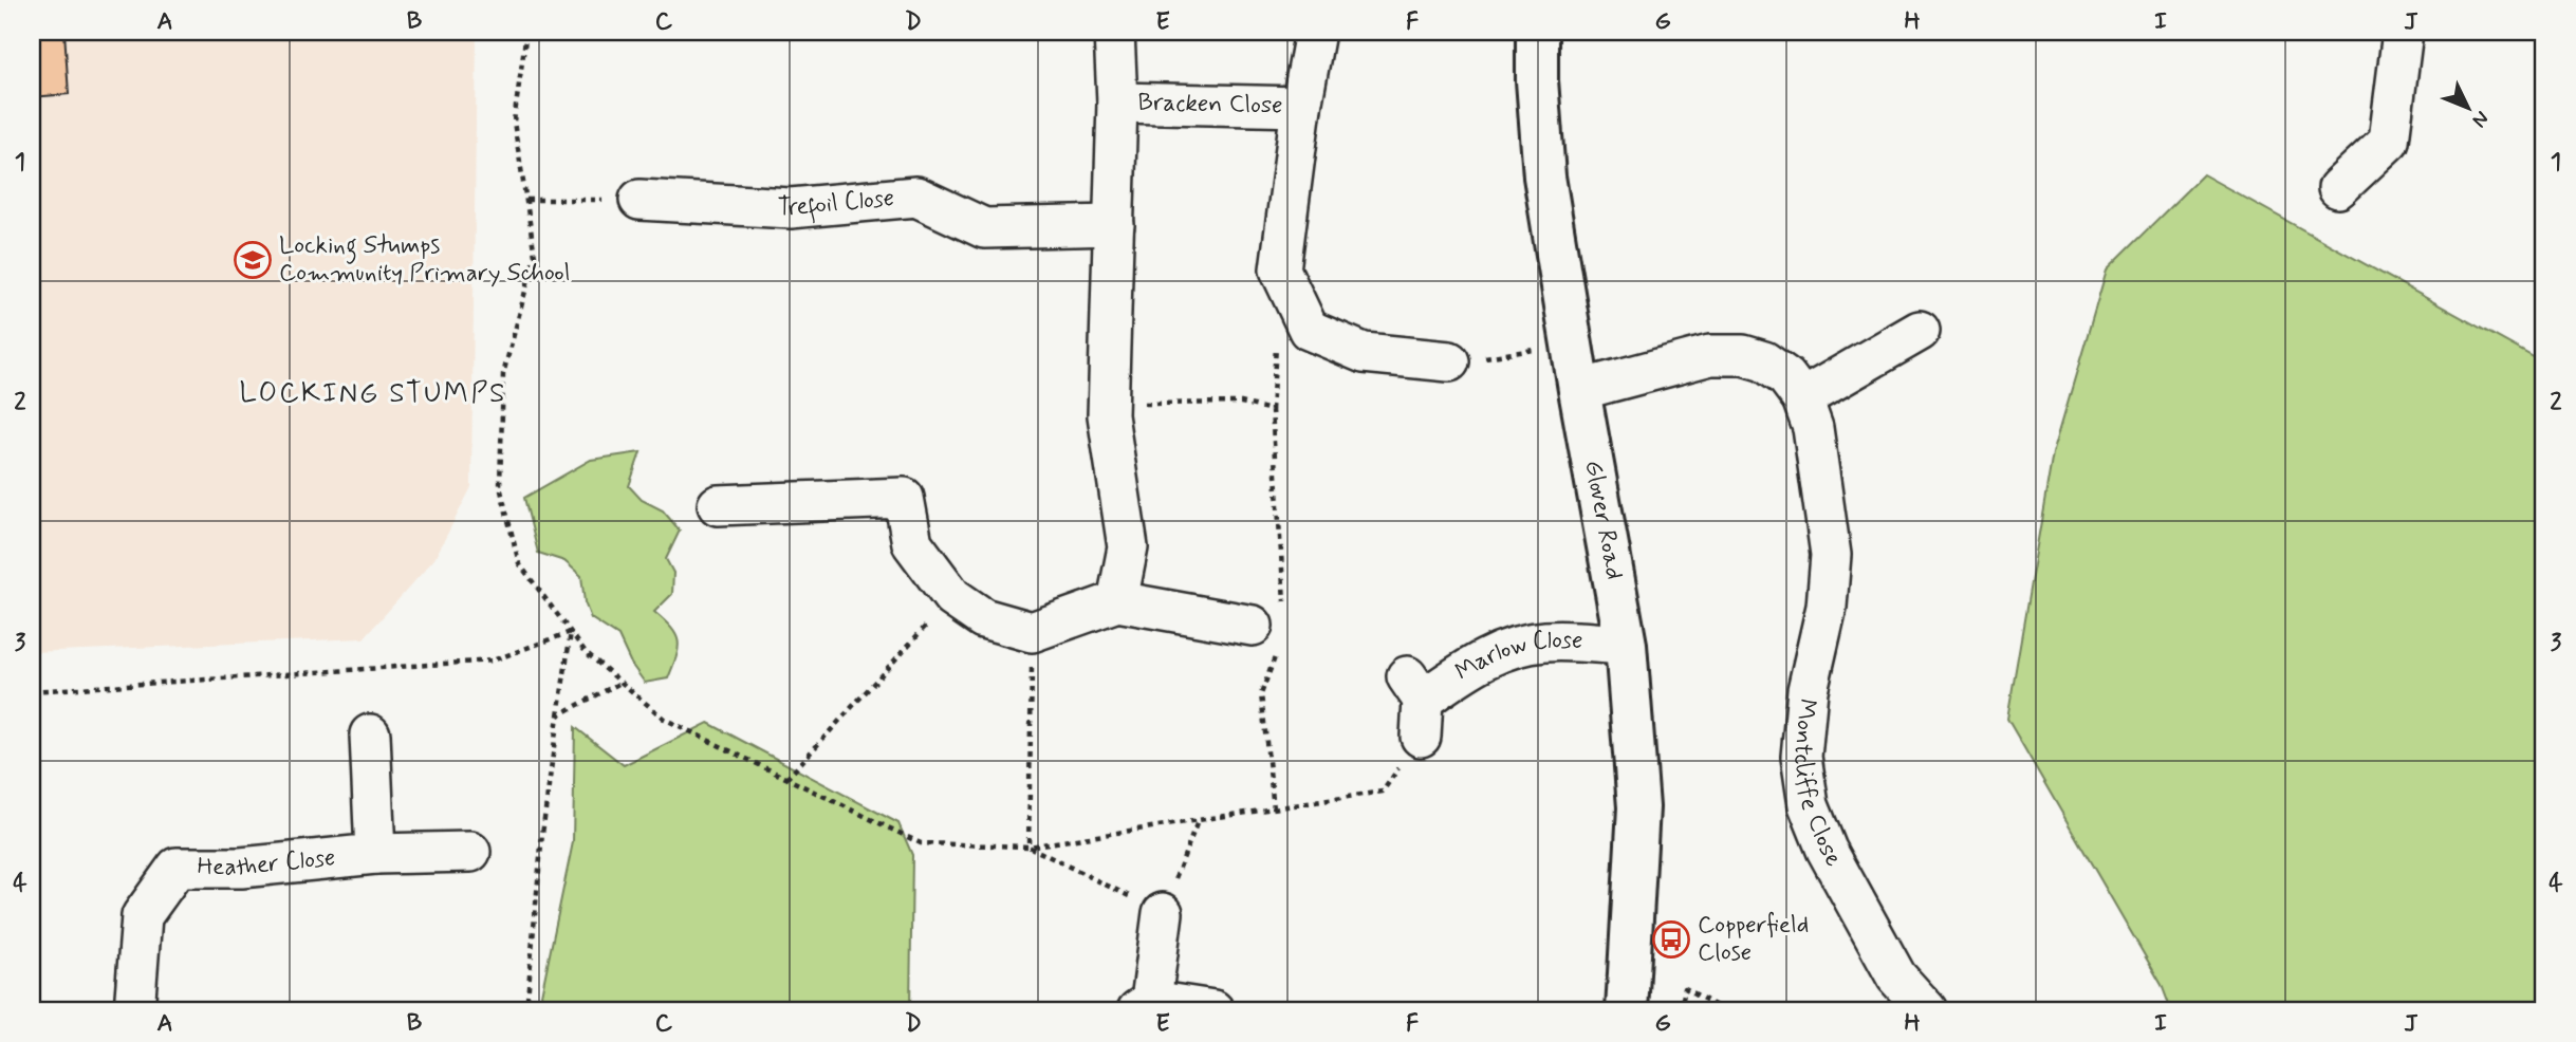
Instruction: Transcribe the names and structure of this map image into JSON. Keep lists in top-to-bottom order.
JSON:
{
  "streets": {
    "street": [
      "Bracken Close",
      "Trefoil Close",
      "Glover Road",
      "Marlow Close",
      "Montcliffe Close",
      "Heather Close"
    ]
  },
  "crossings": [
    ["Glover Road", "Marlow Close"],
    ["Glover Road", "Montcliffe Close"]
  ],
  "districts": ["LOCKING STUMPS"],
  "places": {
    "school or university": ["Locking Stumps Community Primary School"],
    "bus stop": ["Copperfield Close"]
  },
  "north": "bottom right",
  "grid": {
    "columns": [
      "A",
      "B",
      "C",
      "D",
      "E",
      "F",
      "G",
      "H",
      "I",
      "J"
    ],
    "rows": [
      "1",
      "2",
      "3",
      "4"
    ]
  }
}
